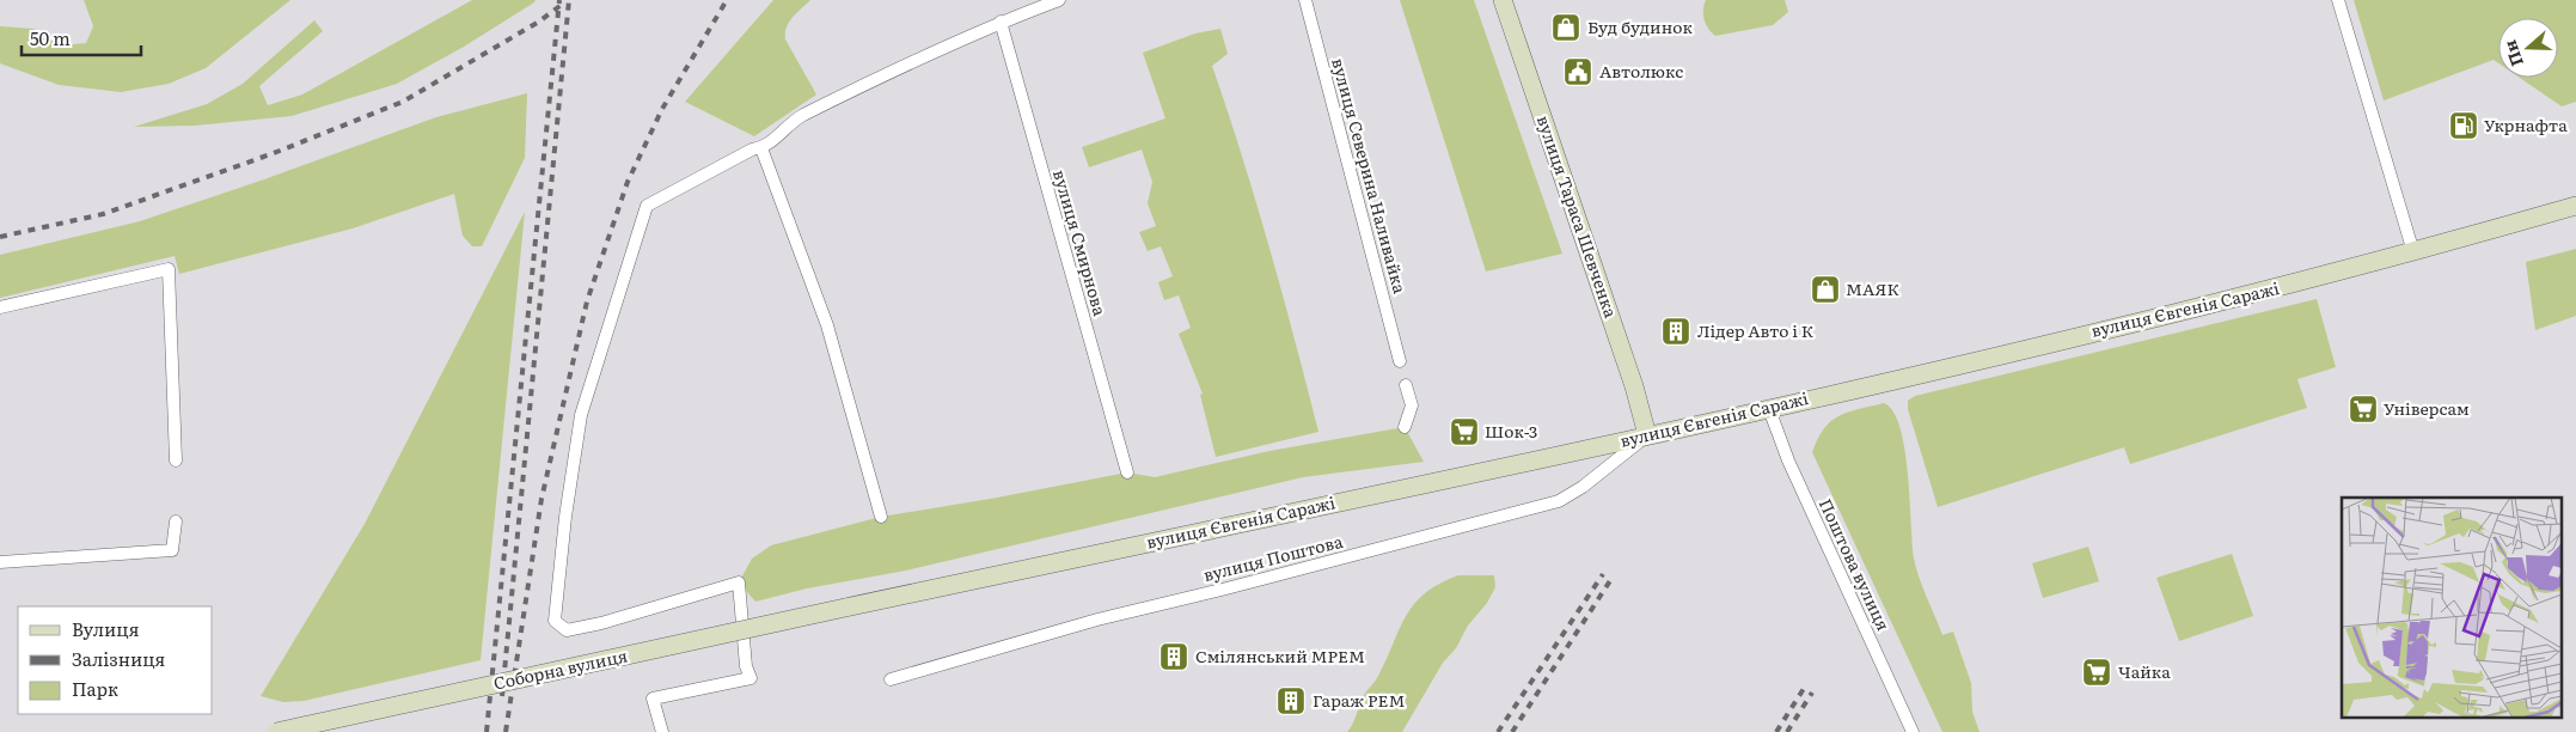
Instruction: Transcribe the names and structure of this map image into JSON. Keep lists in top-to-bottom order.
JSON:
{
  "streets": {
    "main road": ["вулиця Тараса Шевченка", "вулиця Євгенія Саражі", "Соборна вулиця"],
    "street": [
      "вулиця Северина Наливайка",
      "вулиця Смирнова",
      "вулиця Поштова",
      "Поштова вулиця"
    ]
  },
  "crossings": [
    ["вулиця Тараса Шевченка", "вулиця Євгенія Саражі"],
    ["вулиця Тараса Шевченка", "вулиця Поштова"],
    ["вулиця Євгенія Саражі", "вулиця Поштова"],
    ["вулиця Євгенія Саражі", "Поштова вулиця"],
    ["вулиця Євгенія Саражі", "Соборна вулиця"]
  ],
  "places": {
    "shop": ["Буд будинок", "МАЯК"],
    "public building": ["Автолюкс"],
    "fuel station": ["Укрнафта"],
    "building": ["Лідер Авто і К", "Смілянський МРЕМ", "Гараж РЕМ"],
    "supermarket": ["Універсам", "Шок-3", "Чайка"]
  },
  "legend": ["Вулиця", "Залізниця", "Парк"],
  "scale_bar": "50 m",
  "north": "left"
}
